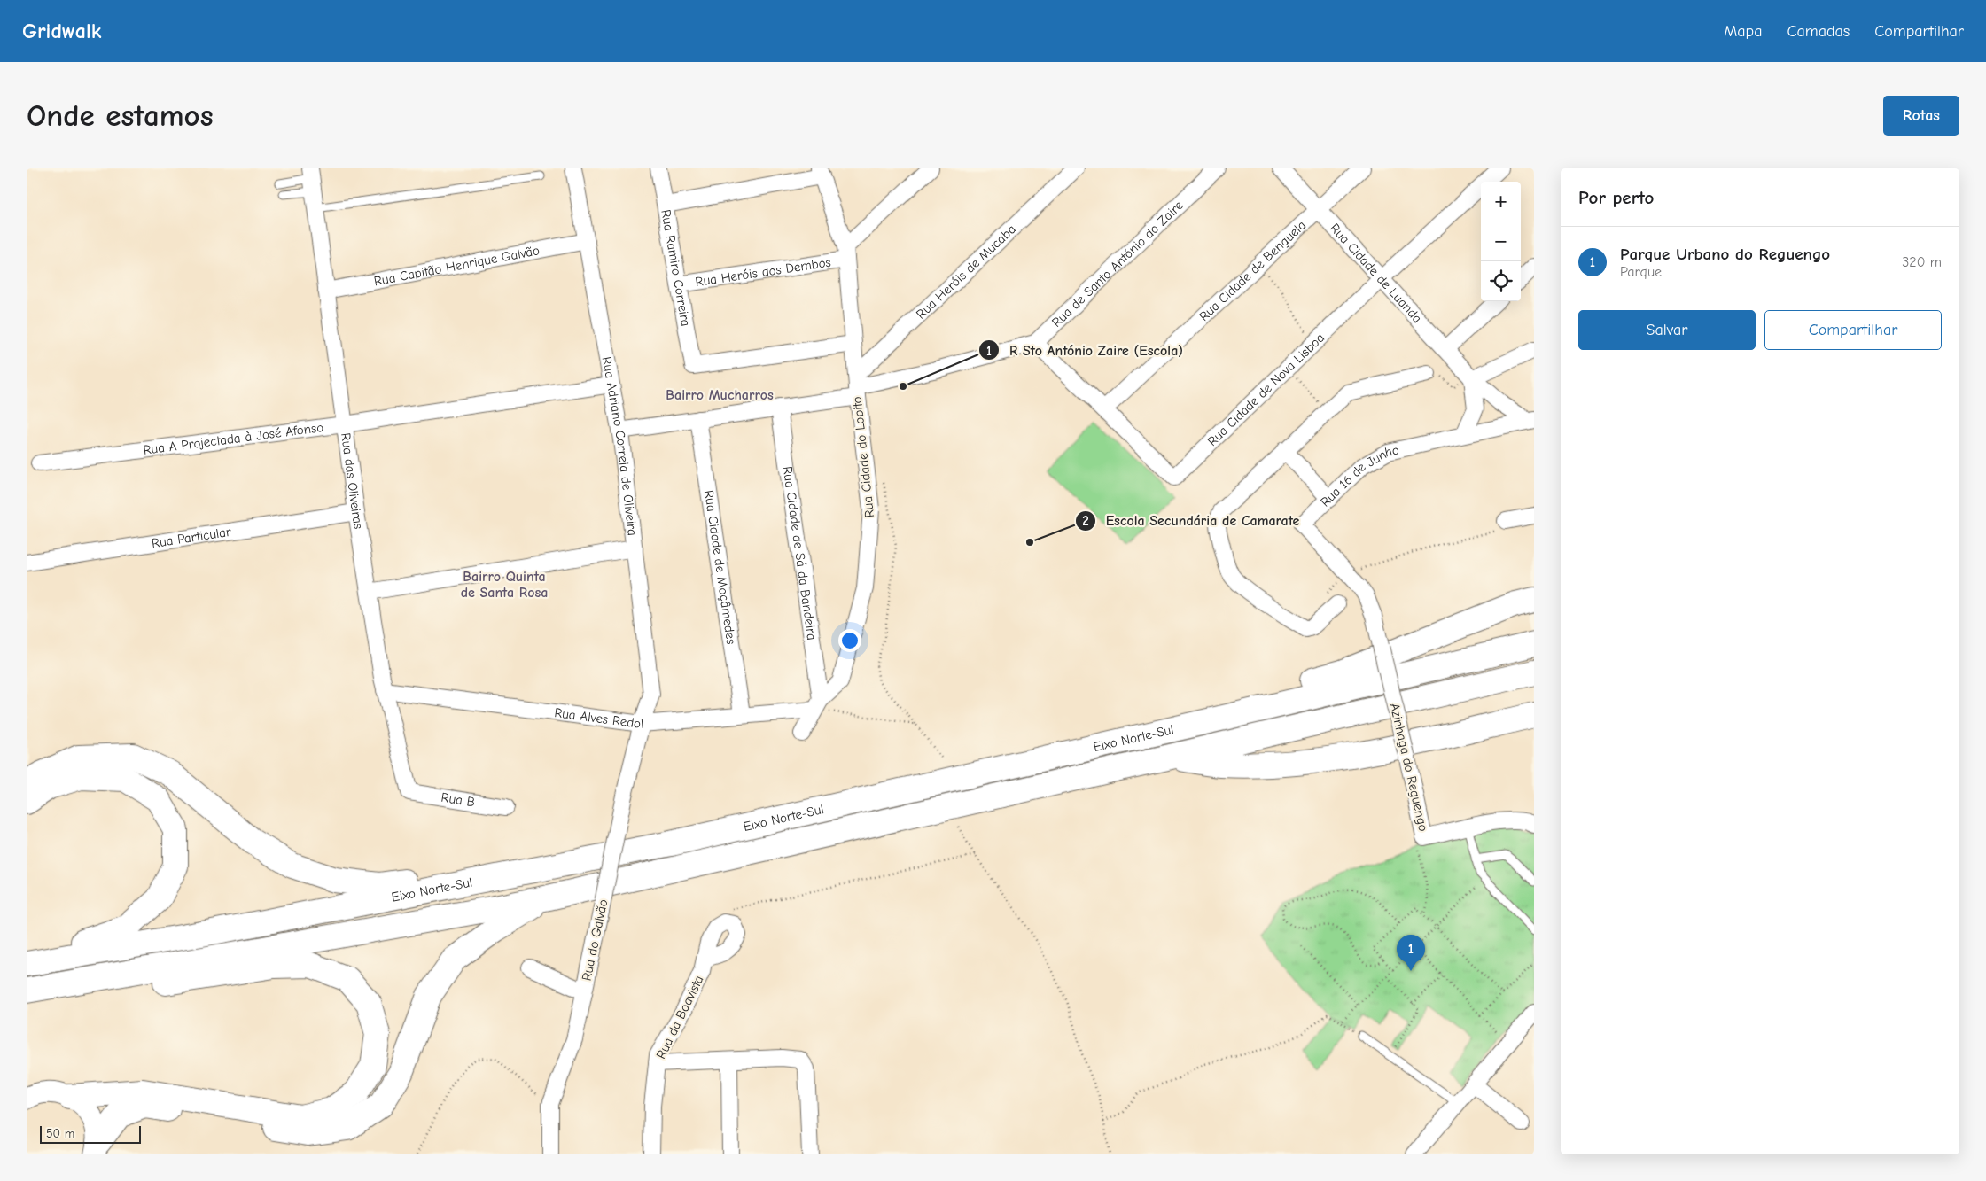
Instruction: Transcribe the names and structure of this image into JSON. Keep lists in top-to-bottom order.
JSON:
{
  "streets": {
    "highway": ["Eixo Norte-Sul"],
    "street": [
      "Rua de Santo António do Zaire",
      "Rua Capitão Henrique Galvão",
      "Rua Ramiro Correira",
      "Rua Cidade de Benguela",
      "Rua Heróis de Mucaba",
      "Rua Heróis dos Dembos",
      "Rua Cidade de Luanda",
      "Rua Cidade de Nova Lisboa",
      "Rua A Projectada à José Afonso",
      "Rua Adriano Correia de Oliveira",
      "Rua Cidade do Lobito",
      "Rua 16 de Junho",
      "Rua das Oliveiras",
      "Rua Particular",
      "Rua Cidade de Sá da Bandeira",
      "Rua Cidade de Moçâmedes",
      "Rua Alves Redol",
      "Azinhaga do Reguengo",
      "Rua B",
      "Rua do Galvão",
      "Rua da Boavista"
    ]
  },
  "crossings": [
    ["Rua de Santo António do Zaire", "Rua Heróis de Mucaba"],
    ["Rua de Santo António do Zaire", "Rua Cidade de Nova Lisboa"],
    ["Rua de Santo António do Zaire", "Rua Adriano Correia de Oliveira"],
    ["Rua de Santo António do Zaire", "Rua Cidade do Lobito"],
    ["Rua de Santo António do Zaire", "Rua Cidade de Sá da Bandeira"],
    ["Rua de Santo António do Zaire", "Rua Cidade de Moçâmedes"],
    ["Rua Capitão Henrique Galvão", "Rua Adriano Correia de Oliveira"],
    ["Rua Capitão Henrique Galvão", "Rua das Oliveiras"],
    ["Rua Ramiro Correira", "Rua Heróis dos Dembos"],
    ["Rua Ramiro Correira", "Rua Cidade do Lobito"],
    ["Rua Cidade de Benguela", "Rua Cidade de Luanda"],
    ["Rua Cidade de Benguela", "Rua Cidade de Nova Lisboa"],
    ["Rua Heróis de Mucaba", "Rua Cidade do Lobito"],
    ["Rua Heróis dos Dembos", "Rua Cidade do Lobito"],
    ["Rua Cidade de Luanda", "Rua Cidade de Nova Lisboa"],
    ["Rua Cidade de Luanda", "Rua 16 de Junho"],
    ["Rua A Projectada à José Afonso", "Rua Adriano Correia de Oliveira"],
    ["Rua A Projectada à José Afonso", "Rua das Oliveiras"],
    ["Rua Adriano Correia de Oliveira", "Rua Alves Redol"],
    ["Rua Adriano Correia de Oliveira", "Rua do Galvão"],
    ["Rua Cidade do Lobito", "Rua Cidade de Sá da Bandeira"],
    ["Rua Cidade do Lobito", "Rua Alves Redol"],
    ["Rua 16 de Junho", "Azinhaga do Reguengo"],
    ["Rua das Oliveiras", "Rua Particular"],
    ["Rua das Oliveiras", "Rua Alves Redol"],
    ["Rua das Oliveiras", "Rua B"],
    ["Rua Cidade de Sá da Bandeira", "Rua Alves Redol"],
    ["Rua Cidade de Moçâmedes", "Rua Alves Redol"],
    ["Rua Alves Redol", "Rua do Galvão"]
  ],
  "districts": ["Bairro Mucharros", "Bairro Quinta de Santa Rosa"],
  "places": ["R Sto António Zaire (Escola)", "Escola Secundária de Camarate"],
  "scale_bar": "50 m",
  "page": {
    "header": "Gridwalk",
    "nav": ["Mapa", "Camadas", "Compartilhar"],
    "buttons": [
      "Rotas",
      ["Salvar", "Compartilhar"]
    ],
    "title": "Onde estamos",
    "heading": "Por perto",
    "map_buttons": ["+", "−"],
    "list": [
      {
        "mark": "1",
        "name": "Parque Urbano do Reguengo",
        "note": "Parque",
        "value": "320 m"
      }
    ],
    "pins": "1",
    "scale": "50 m"
  }
}
